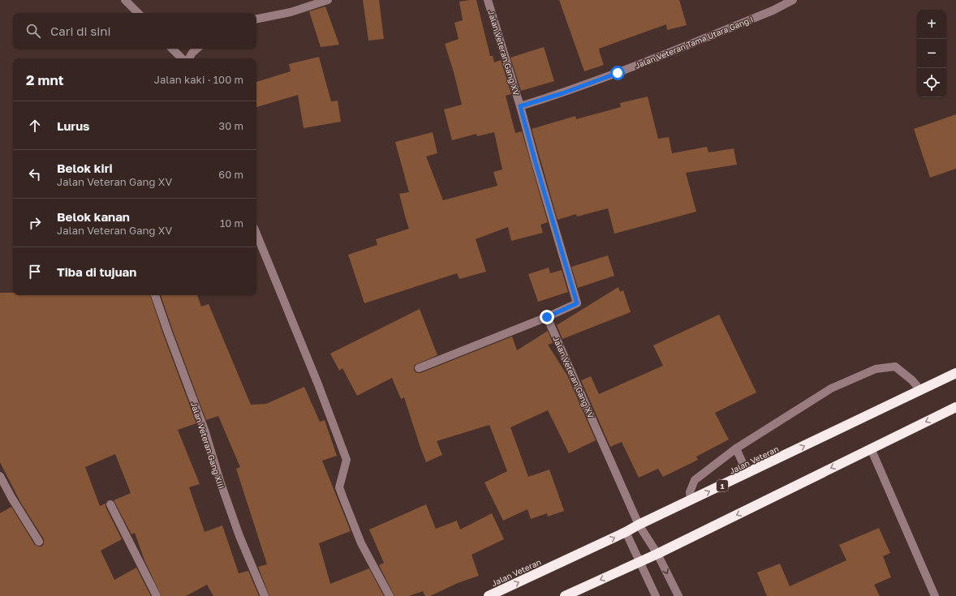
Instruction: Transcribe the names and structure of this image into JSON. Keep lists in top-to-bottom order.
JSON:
{
  "streets": {
    "highway": ["Jalan Veteran", "1"],
    "street": ["Jalan Veteran Tama Utara Gang I", "Jalan Veteran Gang XV", "Jalan Veteran Gang XIII"]
  },
  "crossings": [
    ["Jalan Veteran Tama Utara Gang I", "Jalan Veteran Gang XV"],
    ["Jalan Veteran Gang XV", "Jalan Veteran"]
  ],
  "page": {
    "map_buttons": ["+", "−"],
    "search": "Cari di sini",
    "heading": ["2 mnt", "Jalan kaki · 100 m"],
    "list": [
      ["Lurus", "30 m"],
      ["Belok kiri", "Jalan Veteran Gang XV", "60 m"],
      ["Belok kanan", "Jalan Veteran Gang XV", "10 m"],
      "Tiba di tujuan"
    ]
  }
}
